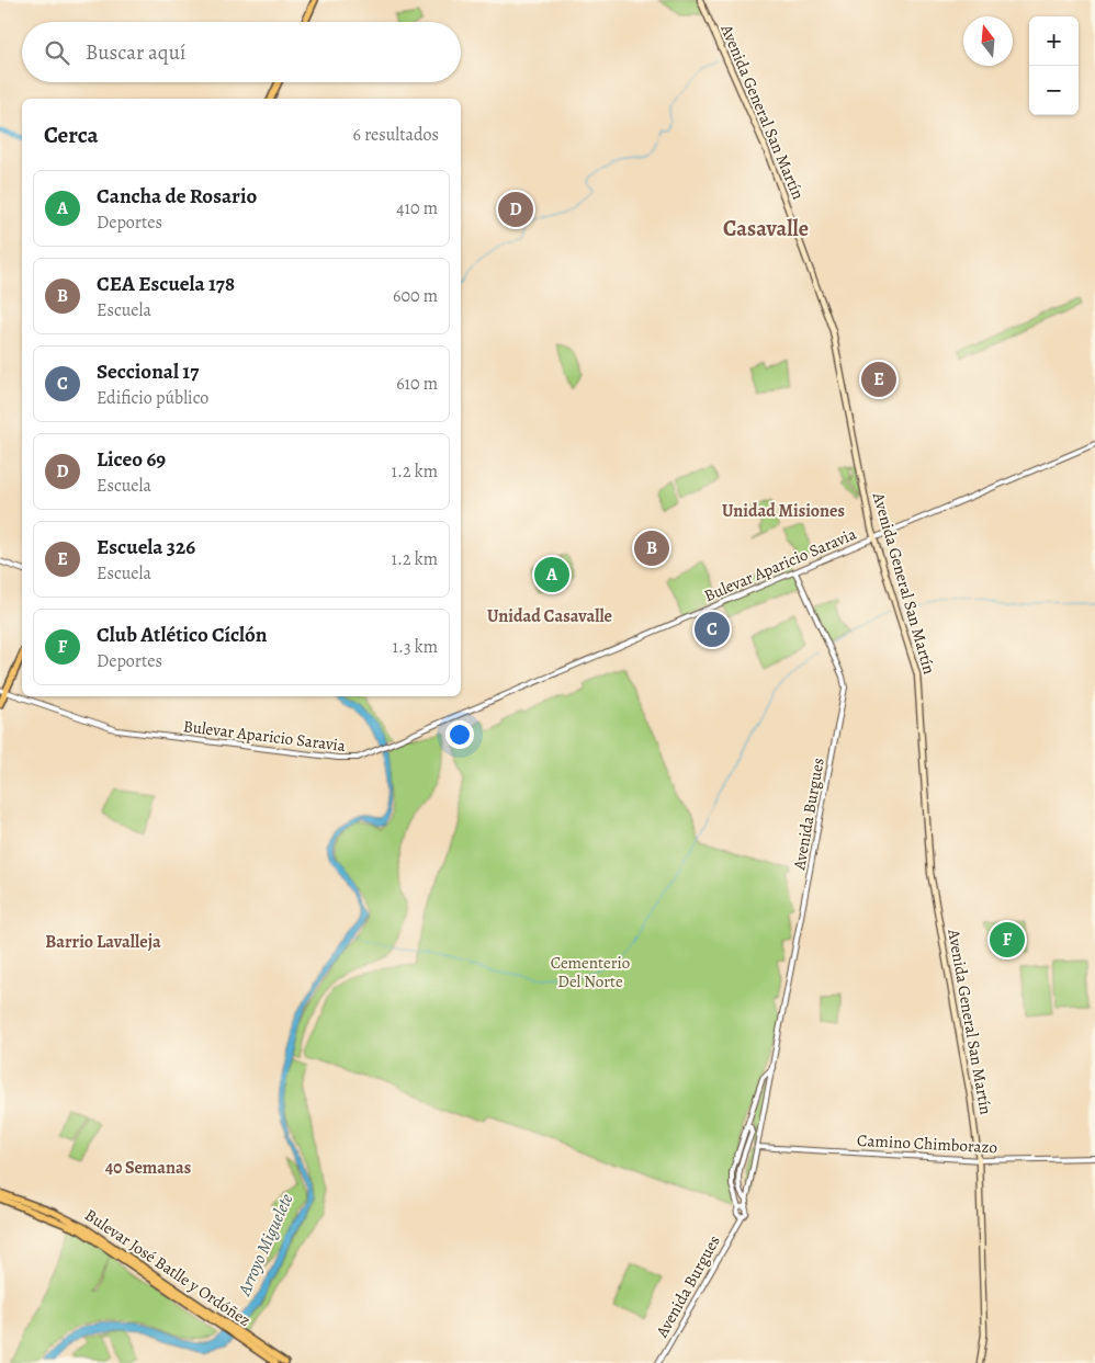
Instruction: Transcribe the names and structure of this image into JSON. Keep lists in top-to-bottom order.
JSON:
{
  "streets": {
    "main road": ["Avenida General San Martín", "Bulevar José Batlle y Ordóñez"],
    "street": ["Bulevar Aparicio Saravia", "Avenida Burgues", "Camino Chimborazo"]
  },
  "crossings": [
    ["Avenida General San Martín", "Bulevar Aparicio Saravia"],
    ["Avenida General San Martín", "Camino Chimborazo"],
    ["Bulevar Aparicio Saravia", "Avenida Burgues"],
    ["Avenida Burgues", "Camino Chimborazo"]
  ],
  "districts": [
    "Casavalle",
    "Unidad Misiones",
    "Unidad Casavalle",
    "Barrio Lavalleja",
    "40 Semanas"
  ],
  "water": ["Arroyo Miguelete"],
  "parks": ["Cementerio Del Norte"],
  "north": "top",
  "page": {
    "map_buttons": ["+", "−"],
    "search": "Buscar aquí",
    "heading": ["Cerca", "6 resultados"],
    "list": [
      {
        "mark": "A",
        "name": "Cancha de Rosario",
        "note": "Deportes",
        "value": "410 m"
      },
      {
        "mark": "B",
        "name": "CEA Escuela 178",
        "note": "Escuela",
        "value": "600 m"
      },
      {
        "mark": "C",
        "name": "Seccional 17",
        "note": "Edificio público",
        "value": "610 m"
      },
      {
        "mark": "D",
        "name": "Liceo 69",
        "note": "Escuela",
        "value": "1.2 km"
      },
      {
        "mark": "E",
        "name": "Escuela 326",
        "note": "Escuela",
        "value": "1.2 km"
      },
      {
        "mark": "F",
        "name": "Club Atlético Cíclón",
        "note": "Deportes",
        "value": "1.3 km"
      }
    ],
    "pins": [
      "D",
      "E",
      "B",
      "A",
      "C",
      "F"
    ]
  }
}
